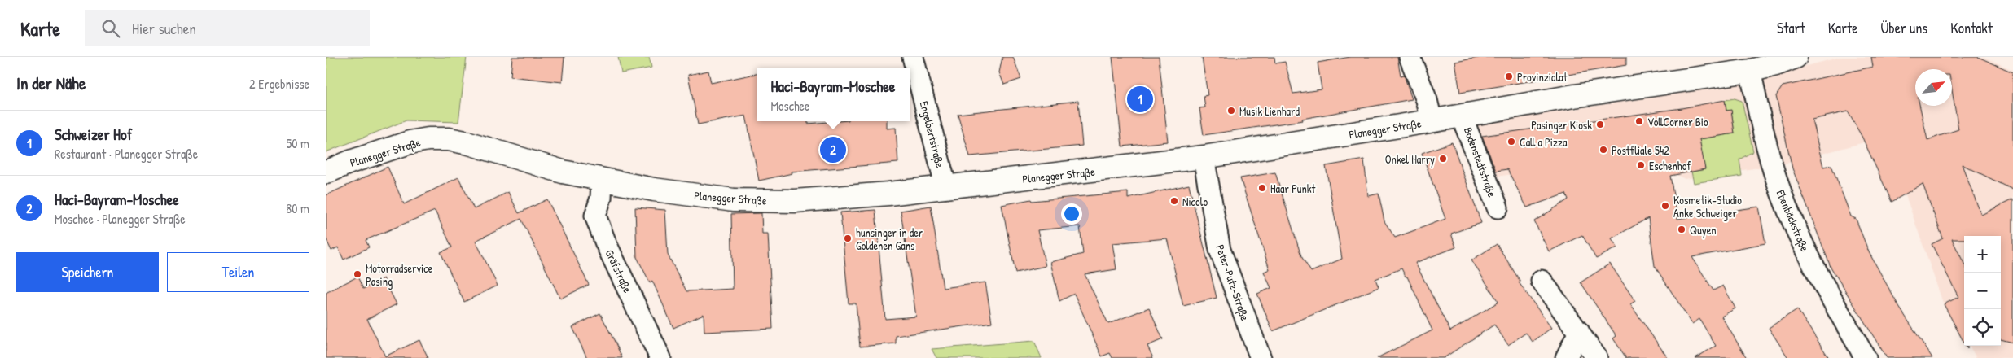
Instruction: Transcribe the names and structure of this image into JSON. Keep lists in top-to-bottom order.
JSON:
{
  "streets": {
    "main road": ["Planegger Straße"],
    "street": [
      "Engelbertstraße",
      "Bodenstedtstraße",
      "Ebenböckstraße",
      "Gräfstraße",
      "Peter-Putz-Straße"
    ]
  },
  "crossings": [
    ["Planegger Straße", "Engelbertstraße"],
    ["Planegger Straße", "Bodenstedtstraße"],
    ["Planegger Straße", "Ebenböckstraße"],
    ["Planegger Straße", "Gräfstraße"],
    ["Planegger Straße", "Peter-Putz-Straße"]
  ],
  "places": [
    "Provinzialat",
    "Musik Lienhard",
    "VollCorner Bio",
    "Pasinger Kiosk",
    "Call a Pizza",
    "Postfiliale 542",
    "Onkel Harry",
    "Eschenhof",
    "Haar Punkt",
    "Nicolo",
    "Kosmetik-Studio Anke Schweiger",
    "Quyen",
    "hunsinger in der Goldenen Gans",
    "Motorradservice Pasing"
  ],
  "north": "top right",
  "page": {
    "header": "Karte",
    "search": "Hier suchen",
    "nav": [
      "Start",
      "Karte",
      "Über uns",
      "Kontakt"
    ],
    "heading": ["In der Nähe", "2 Ergebnisse"],
    "popup": ["Haci-Bayram-Moschee", "Moschee"],
    "pins": ["1", "2"],
    "list": [
      {
        "mark": "1",
        "name": "Schweizer Hof",
        "note": "Restaurant · Planegger Straße",
        "value": "50 m"
      },
      {
        "mark": "2",
        "name": "Haci-Bayram-Moschee",
        "note": "Moschee · Planegger Straße",
        "value": "80 m"
      }
    ],
    "map_buttons": ["+", "−"],
    "buttons": ["Speichern", "Teilen"]
  }
}
